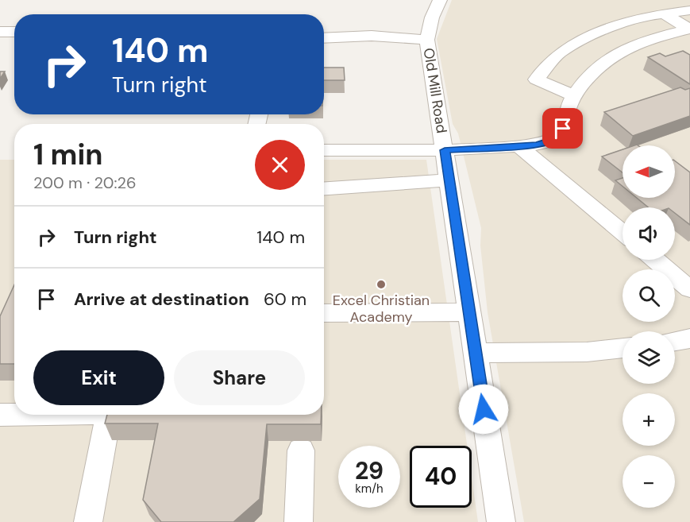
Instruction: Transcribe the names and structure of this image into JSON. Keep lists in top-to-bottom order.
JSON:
{
  "streets": {
    "street": ["Old Mill Road"]
  },
  "places": ["Excel Christian Academy"],
  "north": "left",
  "page": {
    "turn": ["140 m", "Turn right"],
    "heading": ["1 min", "200 m · 20:26"],
    "map_buttons": ["+", "−"],
    "list": [
      {
        "name": "Turn right",
        "value": "140 m"
      },
      {
        "name": "Arrive at destination",
        "value": "60 m"
      }
    ],
    "buttons": ["Exit", "Share"],
    "speed": "29 km/h",
    "limit": "40"
  }
}
